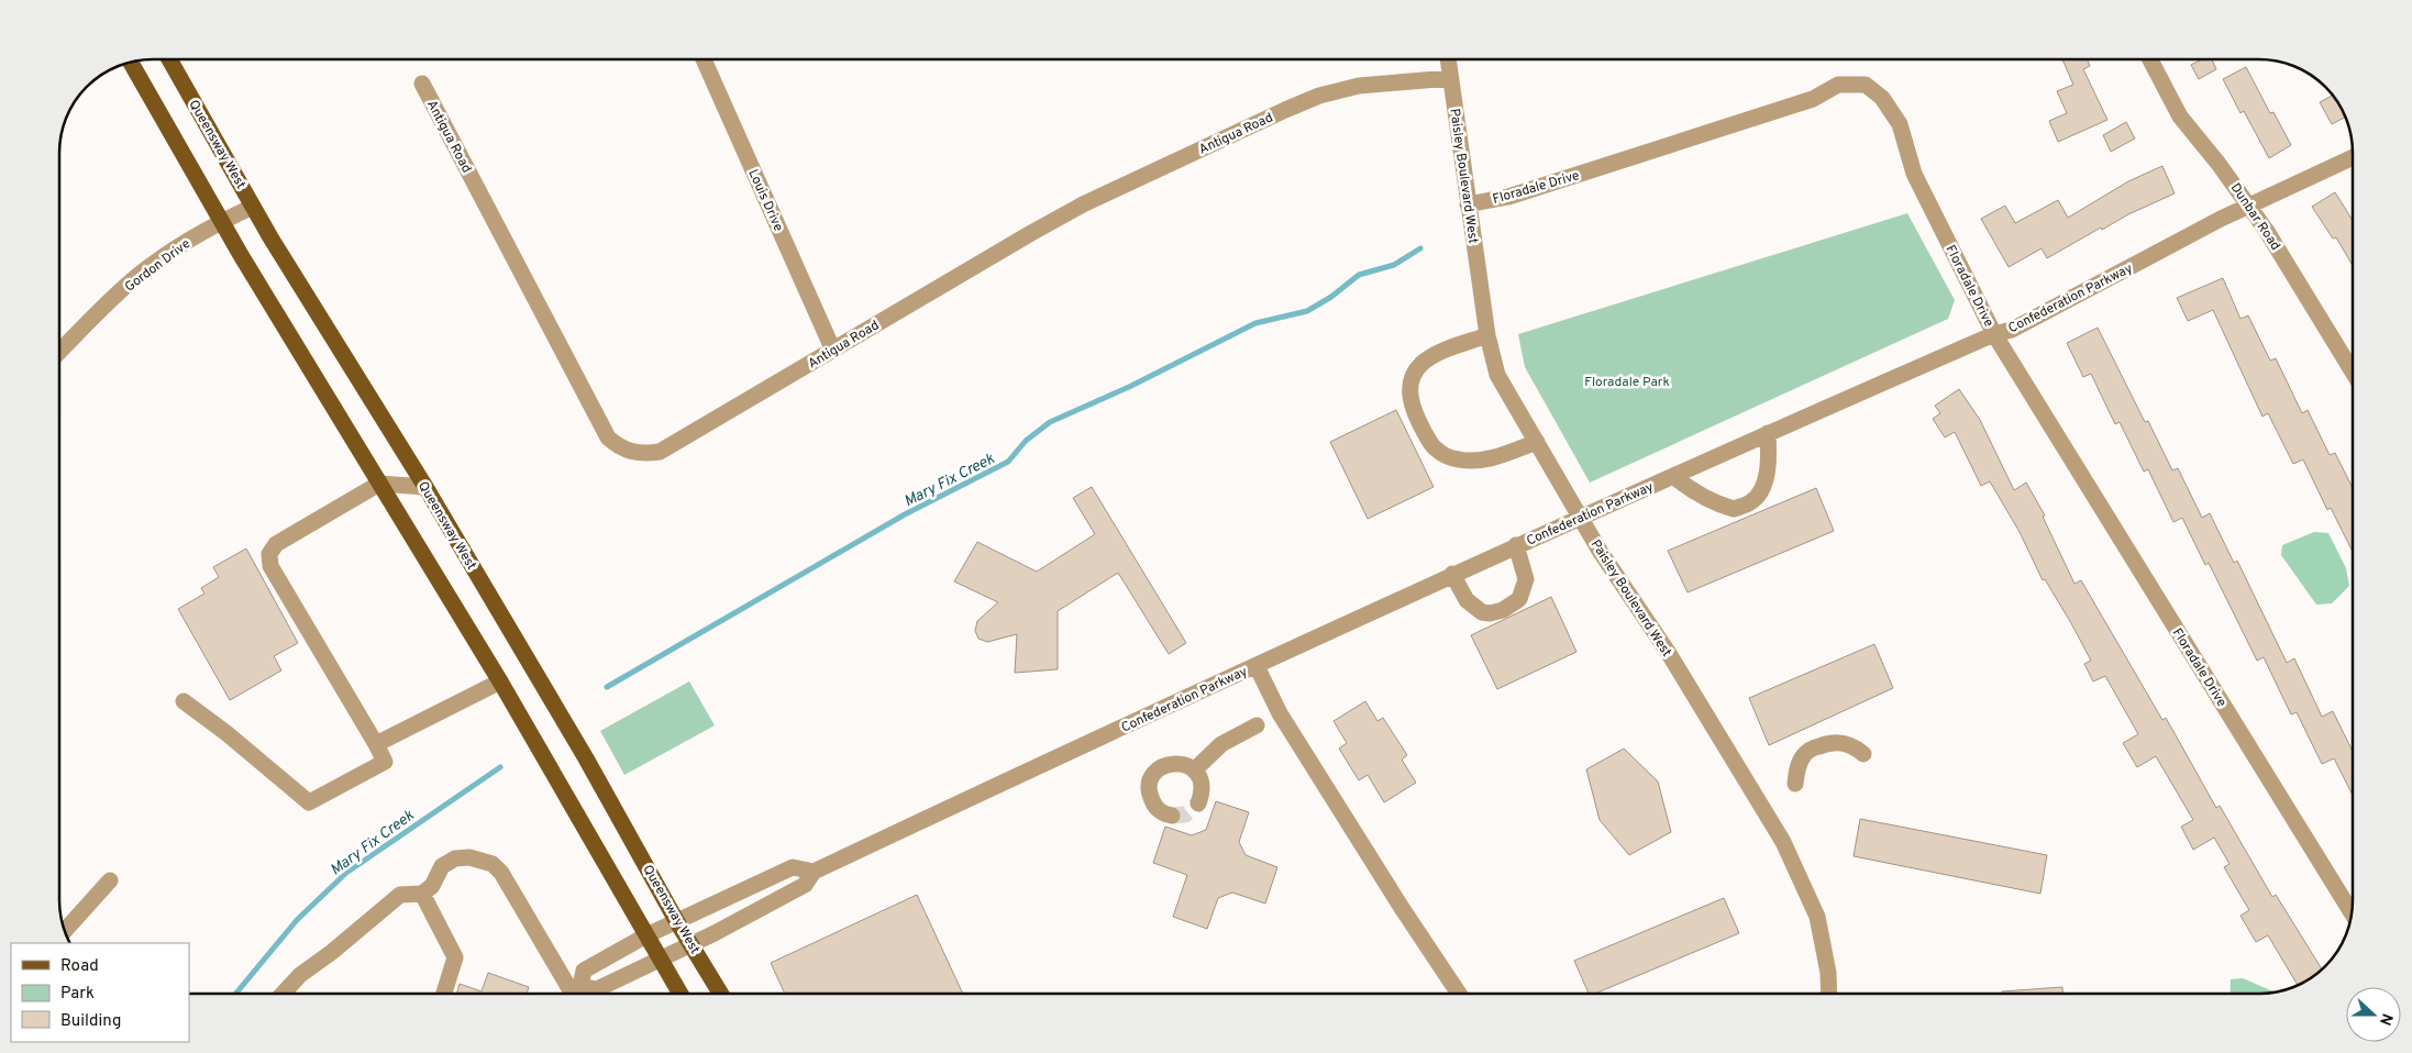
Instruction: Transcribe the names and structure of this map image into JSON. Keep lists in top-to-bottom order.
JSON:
{
  "streets": {
    "main road": ["Queensway West"],
    "street": [
      "Antigua Road",
      "Paisley Boulevard West",
      "Floradale Drive",
      "Louis Drive",
      "Dunbar Road",
      "Gordon Drive",
      "Confederation Parkway"
    ]
  },
  "crossings": [
    ["Antigua Road", "Paisley Boulevard West"],
    ["Antigua Road", "Louis Drive"],
    ["Queensway West", "Gordon Drive"],
    ["Queensway West", "Confederation Parkway"],
    ["Paisley Boulevard West", "Floradale Drive"],
    ["Paisley Boulevard West", "Confederation Parkway"],
    ["Floradale Drive", "Confederation Parkway"],
    ["Dunbar Road", "Confederation Parkway"]
  ],
  "water": ["Mary Fix Creek"],
  "parks": ["Floradale Park"],
  "legend": ["Road", "Park", "Building"],
  "north": "right"
}
